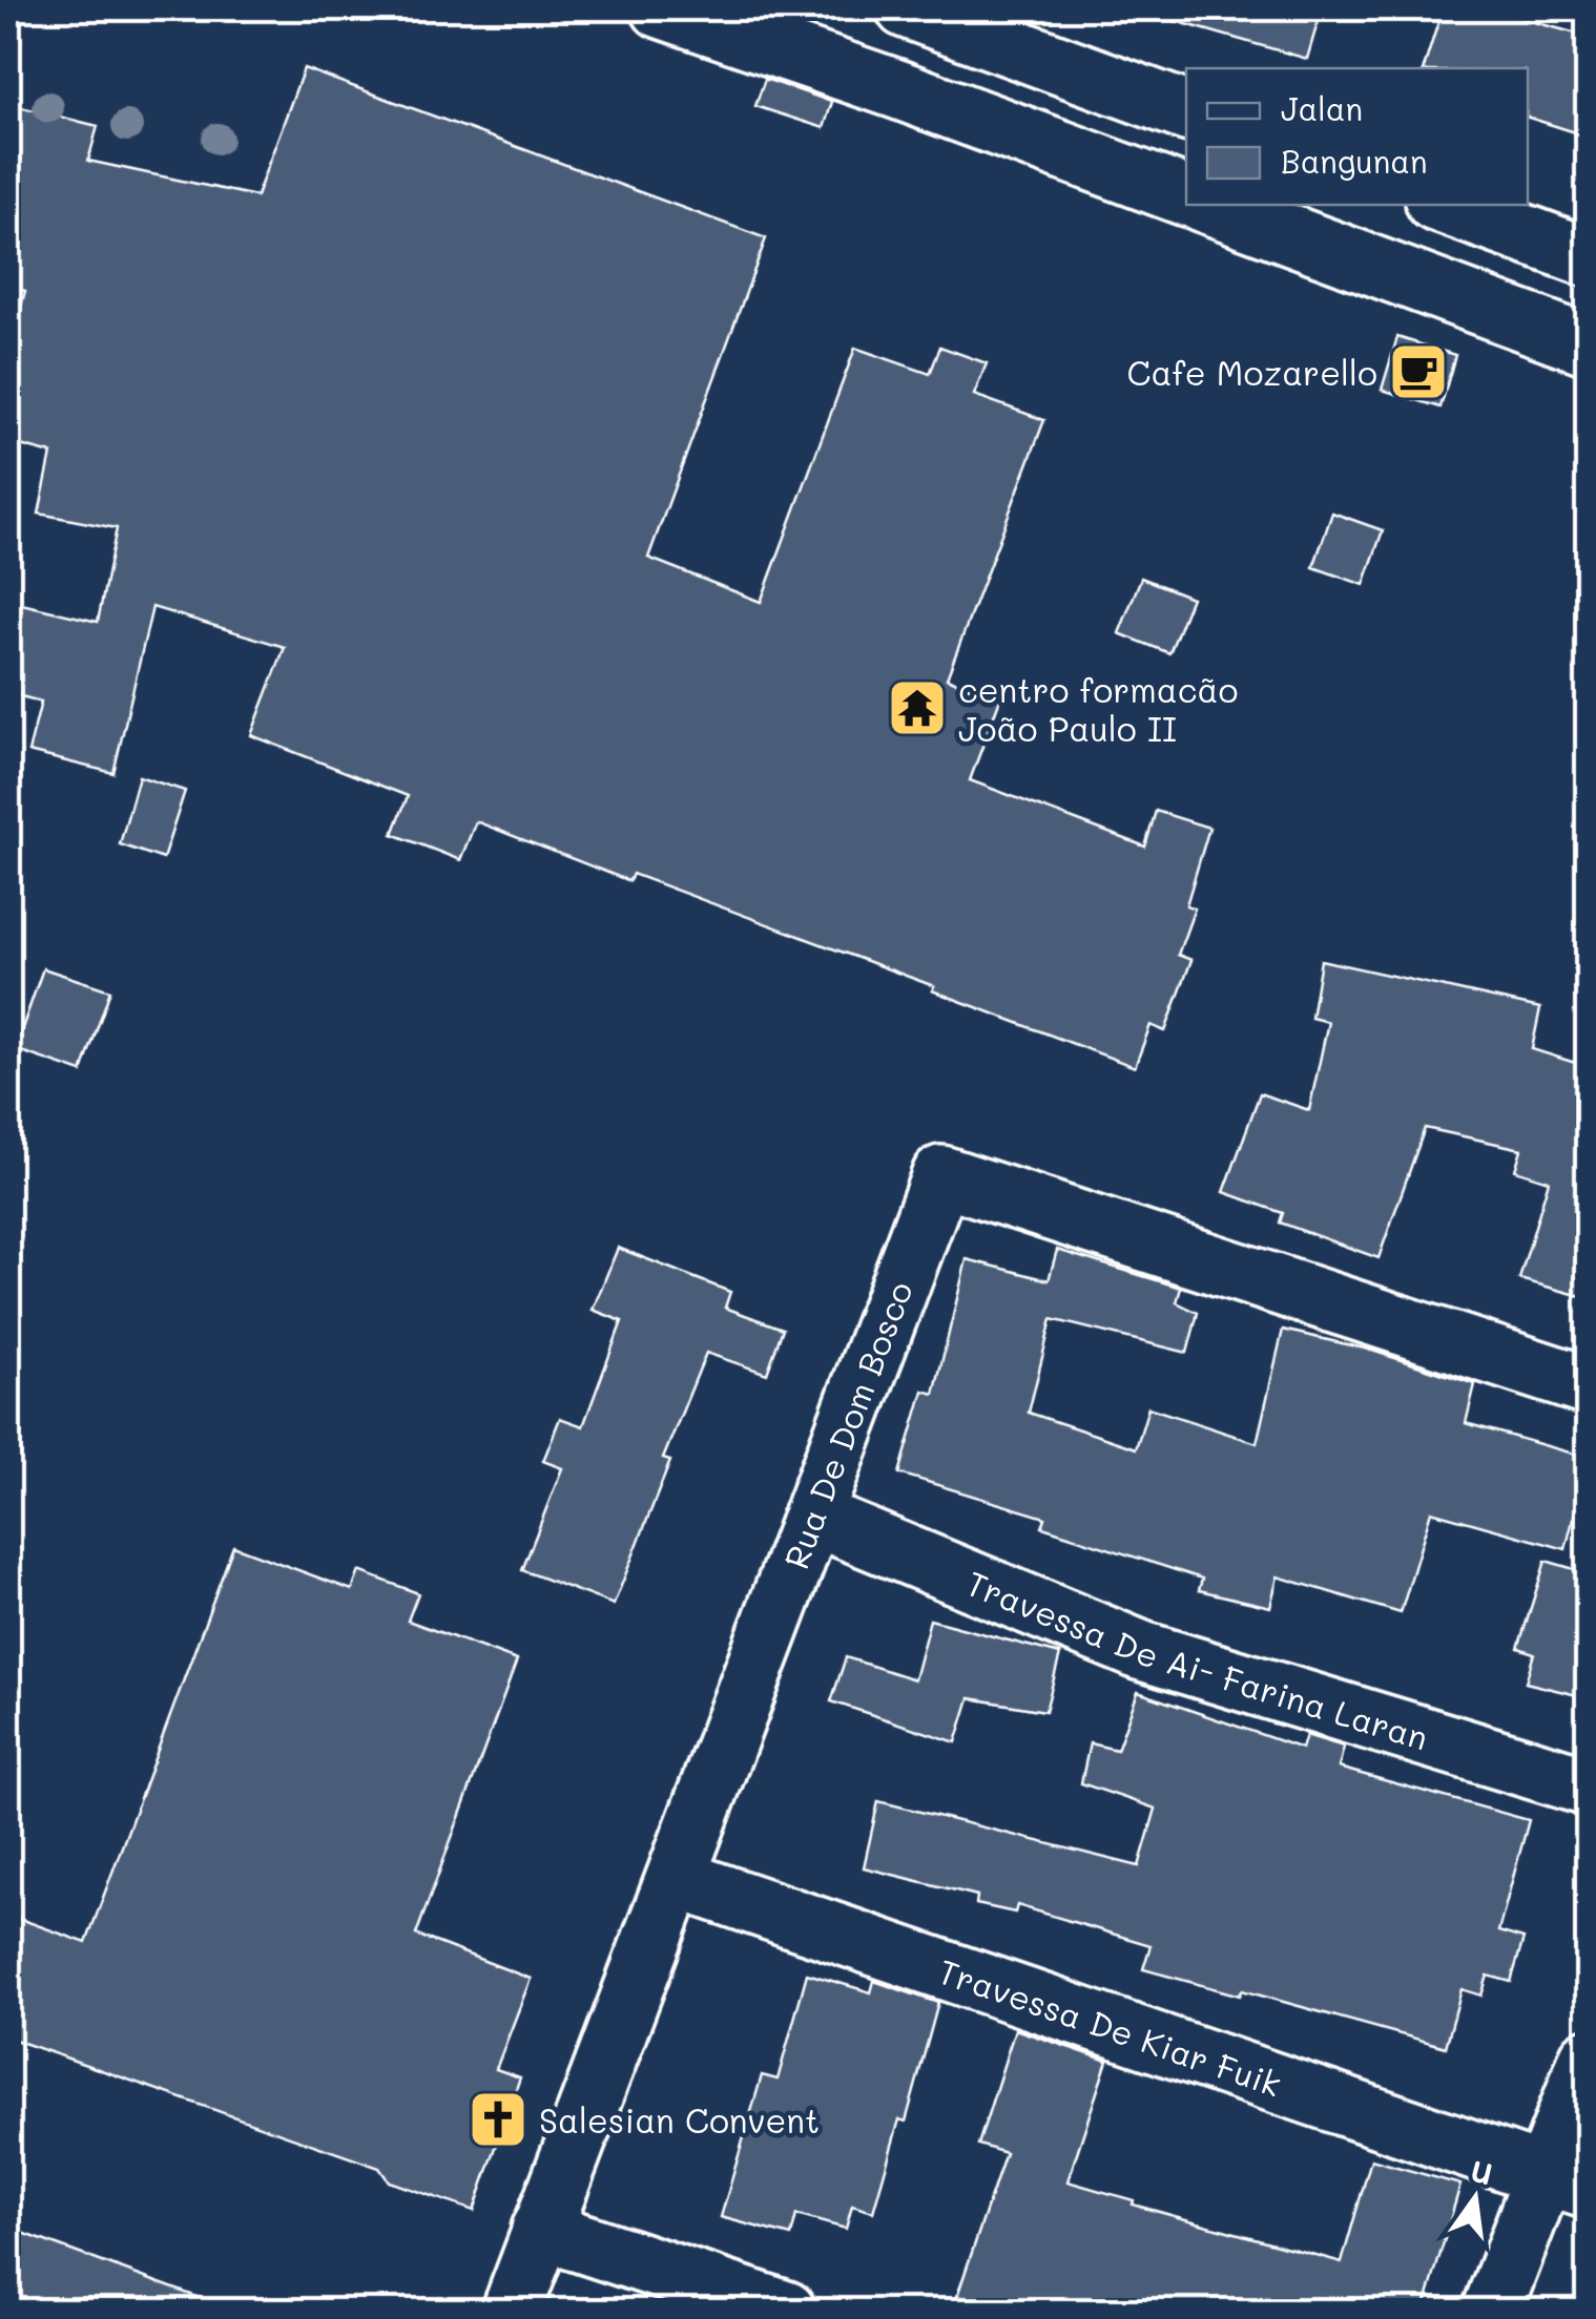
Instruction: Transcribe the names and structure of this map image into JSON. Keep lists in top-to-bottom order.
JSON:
{
  "streets": {
    "street": ["Rua De Dom Bosco", "Travessa De Ai- Farina Laran", "Travessa De Kiar Fuik"]
  },
  "crossings": [
    ["Rua De Dom Bosco", "Travessa De Ai- Farina Laran"],
    ["Rua De Dom Bosco", "Travessa De Kiar Fuik"]
  ],
  "places": {
    "cafe": ["Cafe Mozarello"],
    "temple": ["centro formacão João Paulo II"],
    "church": ["Salesian Convent"]
  },
  "legend": ["Jalan", "Bangunan"],
  "north": "top"
}
